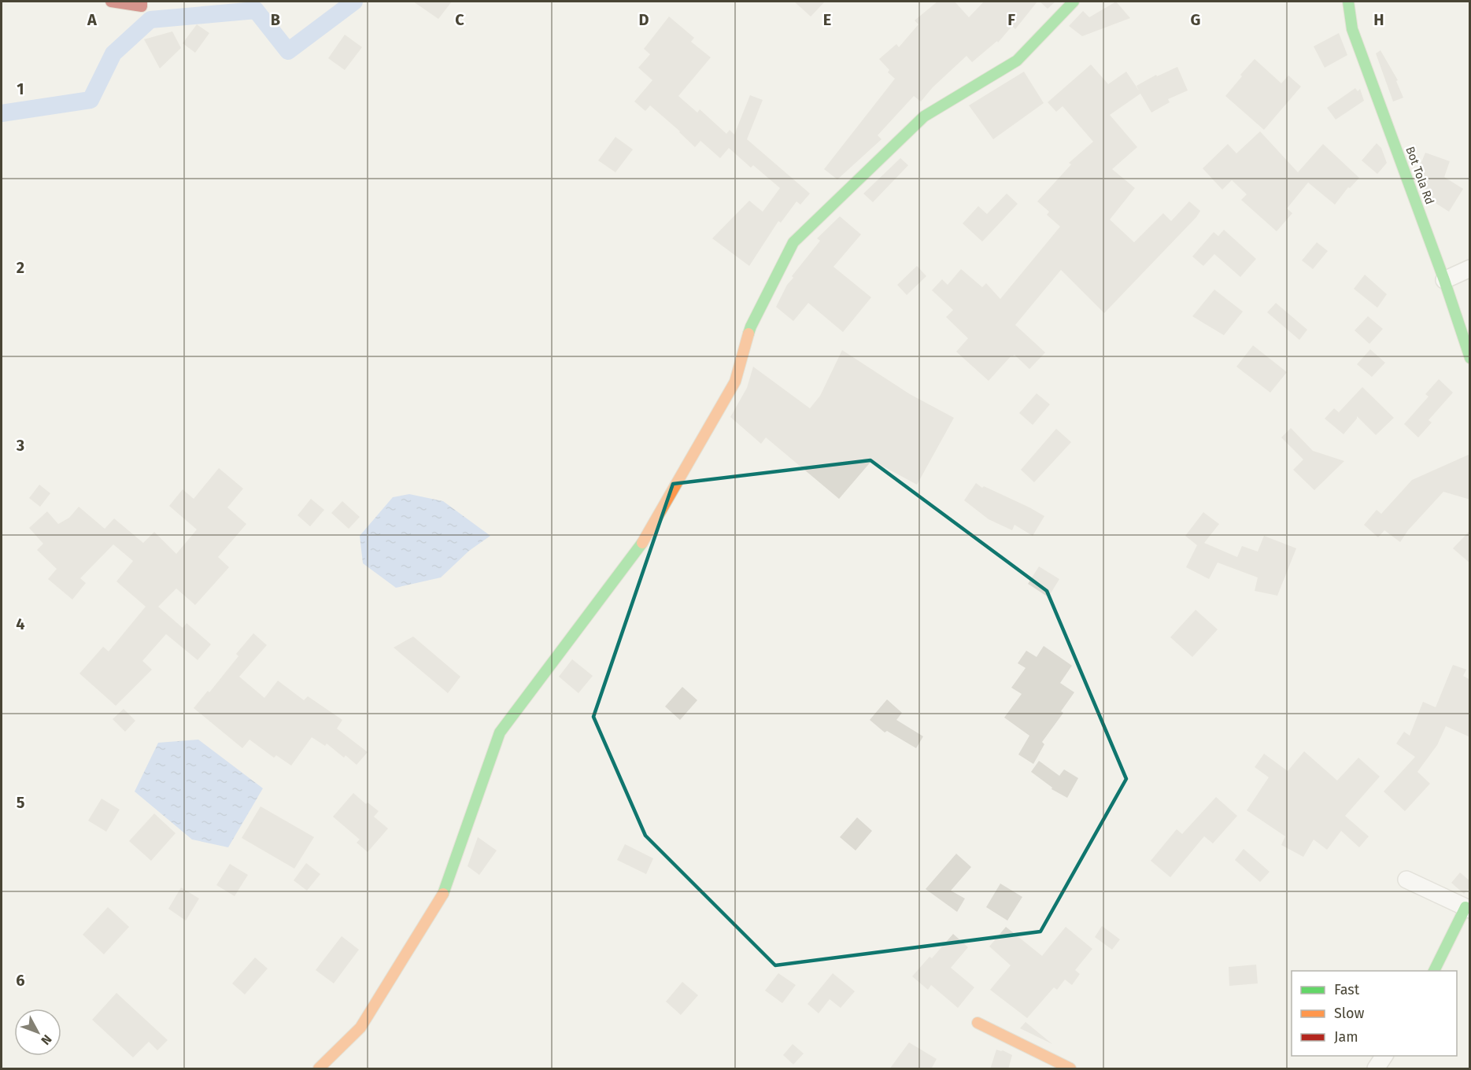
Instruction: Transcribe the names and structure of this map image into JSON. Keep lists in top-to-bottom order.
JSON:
{
  "streets": {
    "street": ["Bot Tola Rd"]
  },
  "legend": ["Fast", "Slow", "Jam"],
  "north": "bottom right",
  "grid": {
    "columns": [
      "A",
      "B",
      "C",
      "D",
      "E",
      "F",
      "G",
      "H"
    ],
    "rows": [
      "1",
      "2",
      "3",
      "4",
      "5",
      "6"
    ]
  }
}
